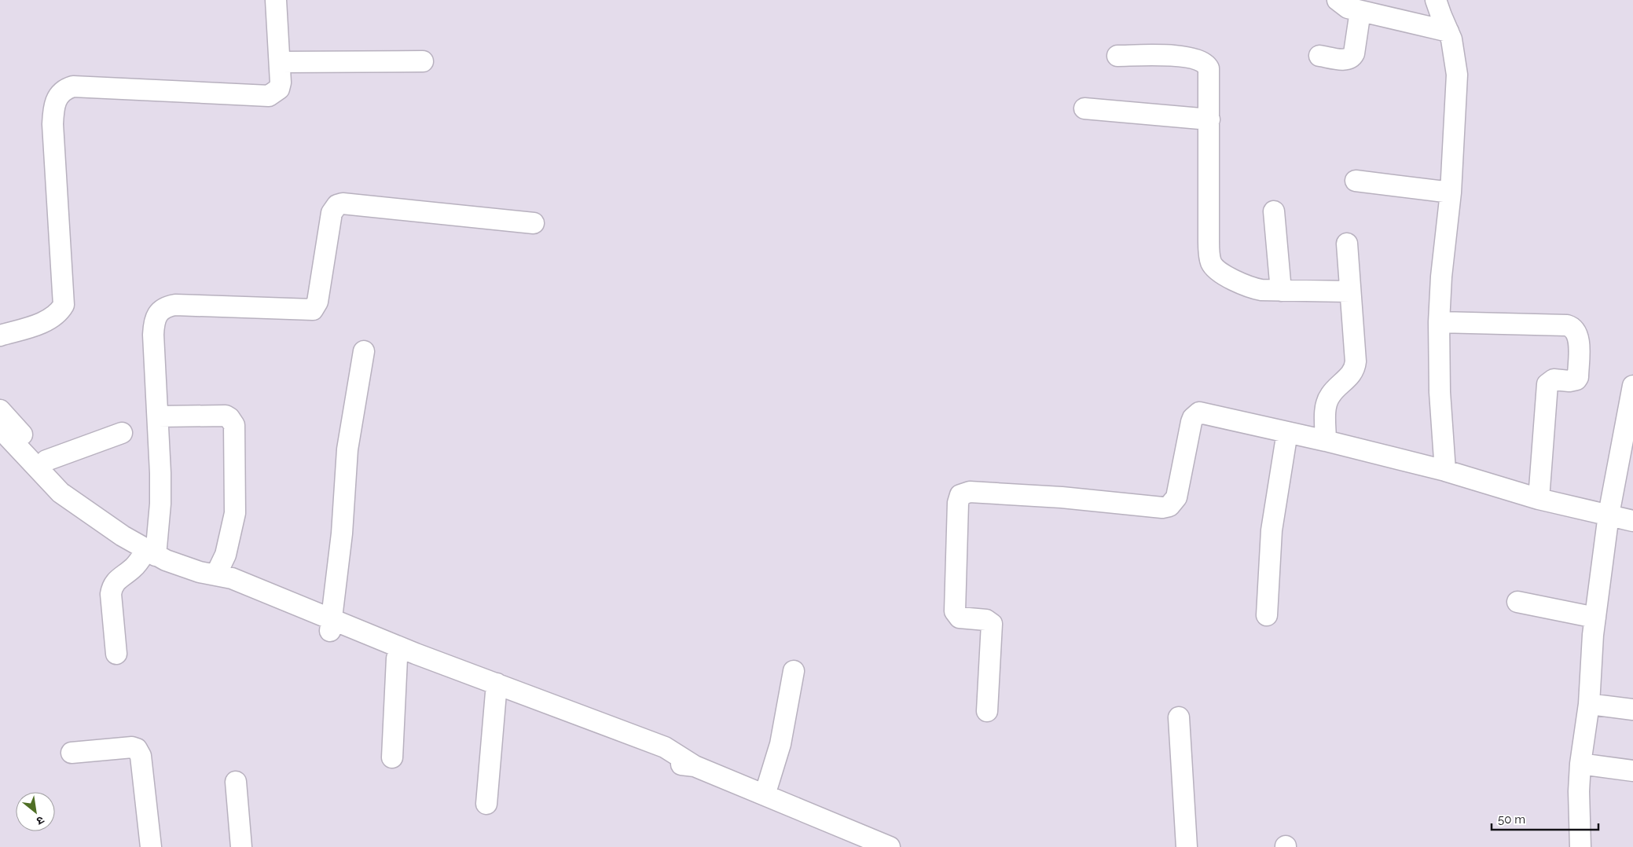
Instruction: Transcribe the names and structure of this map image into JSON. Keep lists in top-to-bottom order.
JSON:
{
  "scale_bar": "50 m",
  "north": "bottom right"
}
